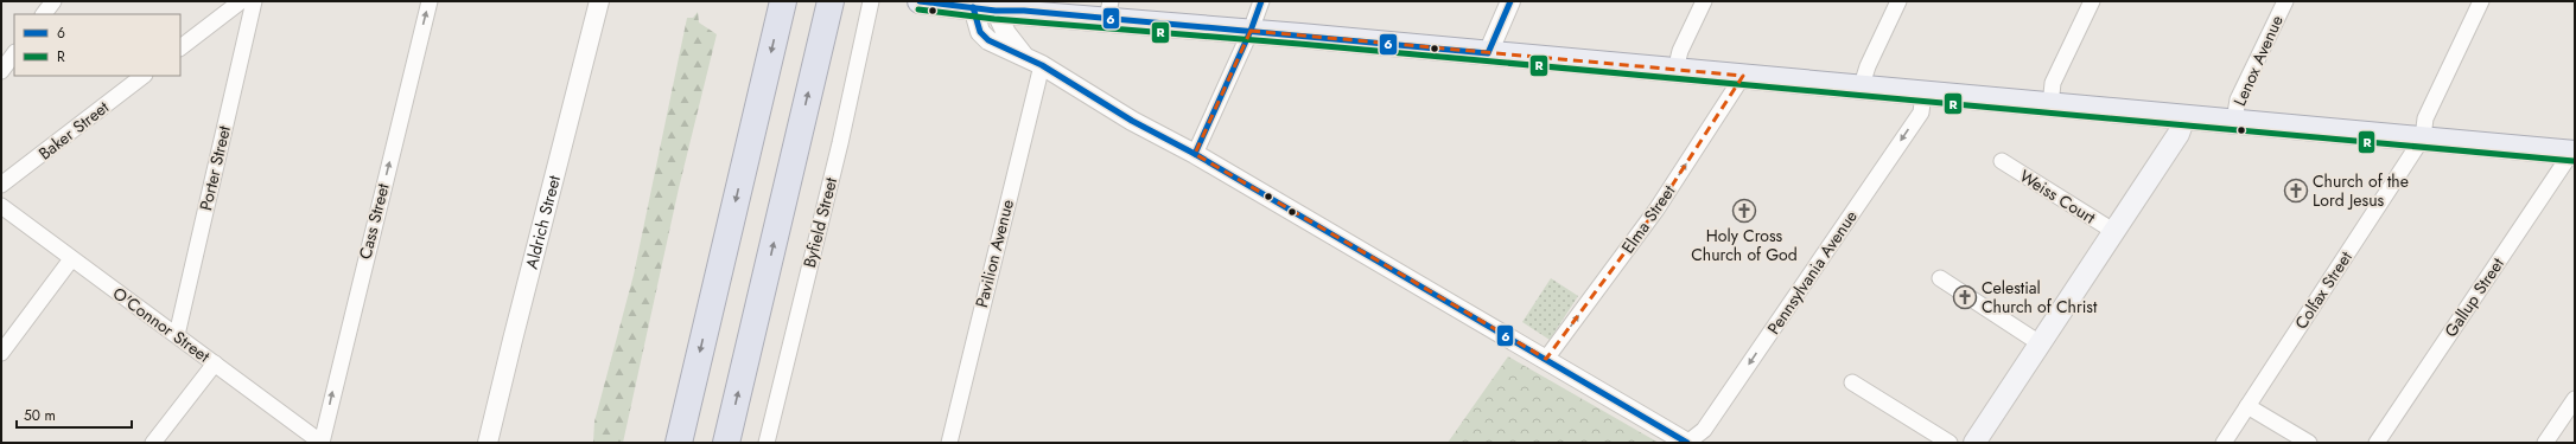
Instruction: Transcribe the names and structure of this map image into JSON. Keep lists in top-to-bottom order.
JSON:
{
  "streets": {
    "street": [
      "Lenox Avenue",
      "Baker Street",
      "Porter Street",
      "Weiss Court",
      "Elma Street",
      "Cass Street",
      "Aldrich Street",
      "Byfield Street",
      "Pavilion Avenue",
      "Pennsylvania Avenue",
      "Colfax Street",
      "Gallup Street",
      "O'Connor Street"
    ]
  },
  "crossings": [
    ["Porter Street", "O'Connor Street"],
    ["Cass Street", "O'Connor Street"]
  ],
  "one_way": ["Elma Street", "Cass Street", "Pennsylvania Avenue"],
  "places": {
    "church": ["Church of the Lord Jesus", "Holy Cross Church of God", "Celestial Church of Christ"]
  },
  "lines": ["transit line 6", "transit line R"],
  "legend": ["6", "R"],
  "scale_bar": "50 m"
}
